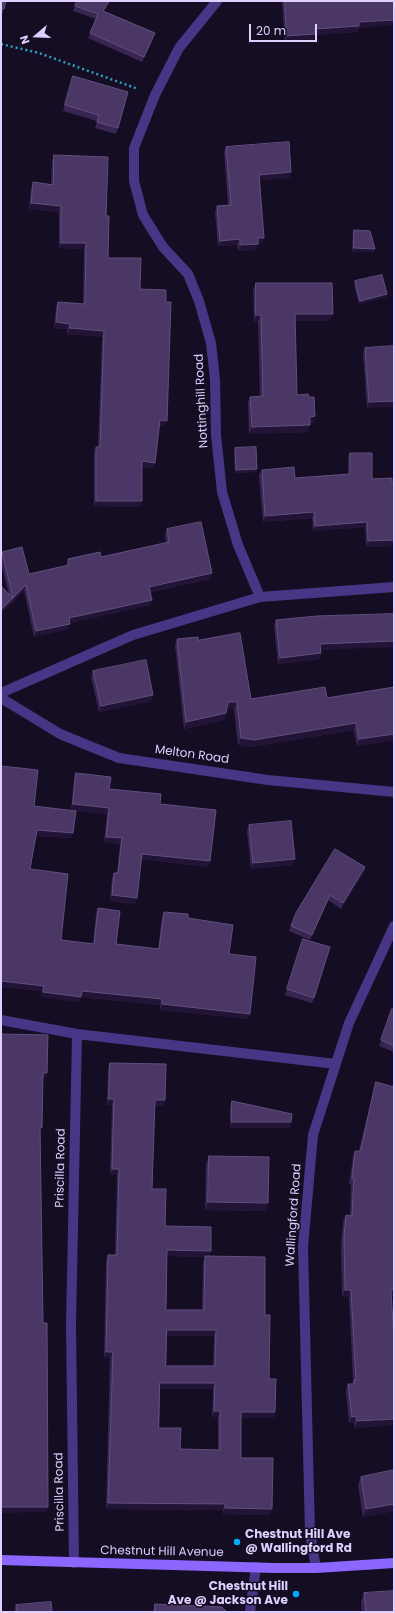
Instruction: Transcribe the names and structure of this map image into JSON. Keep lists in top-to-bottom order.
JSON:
{
  "streets": {
    "main road": ["Chestnut Hill Avenue"],
    "street": [
      "Nottinghill Road",
      "Melton Road",
      "Priscilla Road",
      "Wallingford Road"
    ]
  },
  "crossings": [
    ["Priscilla Road", "Chestnut Hill Avenue"],
    ["Wallingford Road", "Chestnut Hill Avenue"]
  ],
  "places": ["Chestnut Hill Ave @ Wallingford Rd", "Chestnut Hill Ave @ Jackson Ave"],
  "scale_bar": "20 m",
  "north": "left"
}
